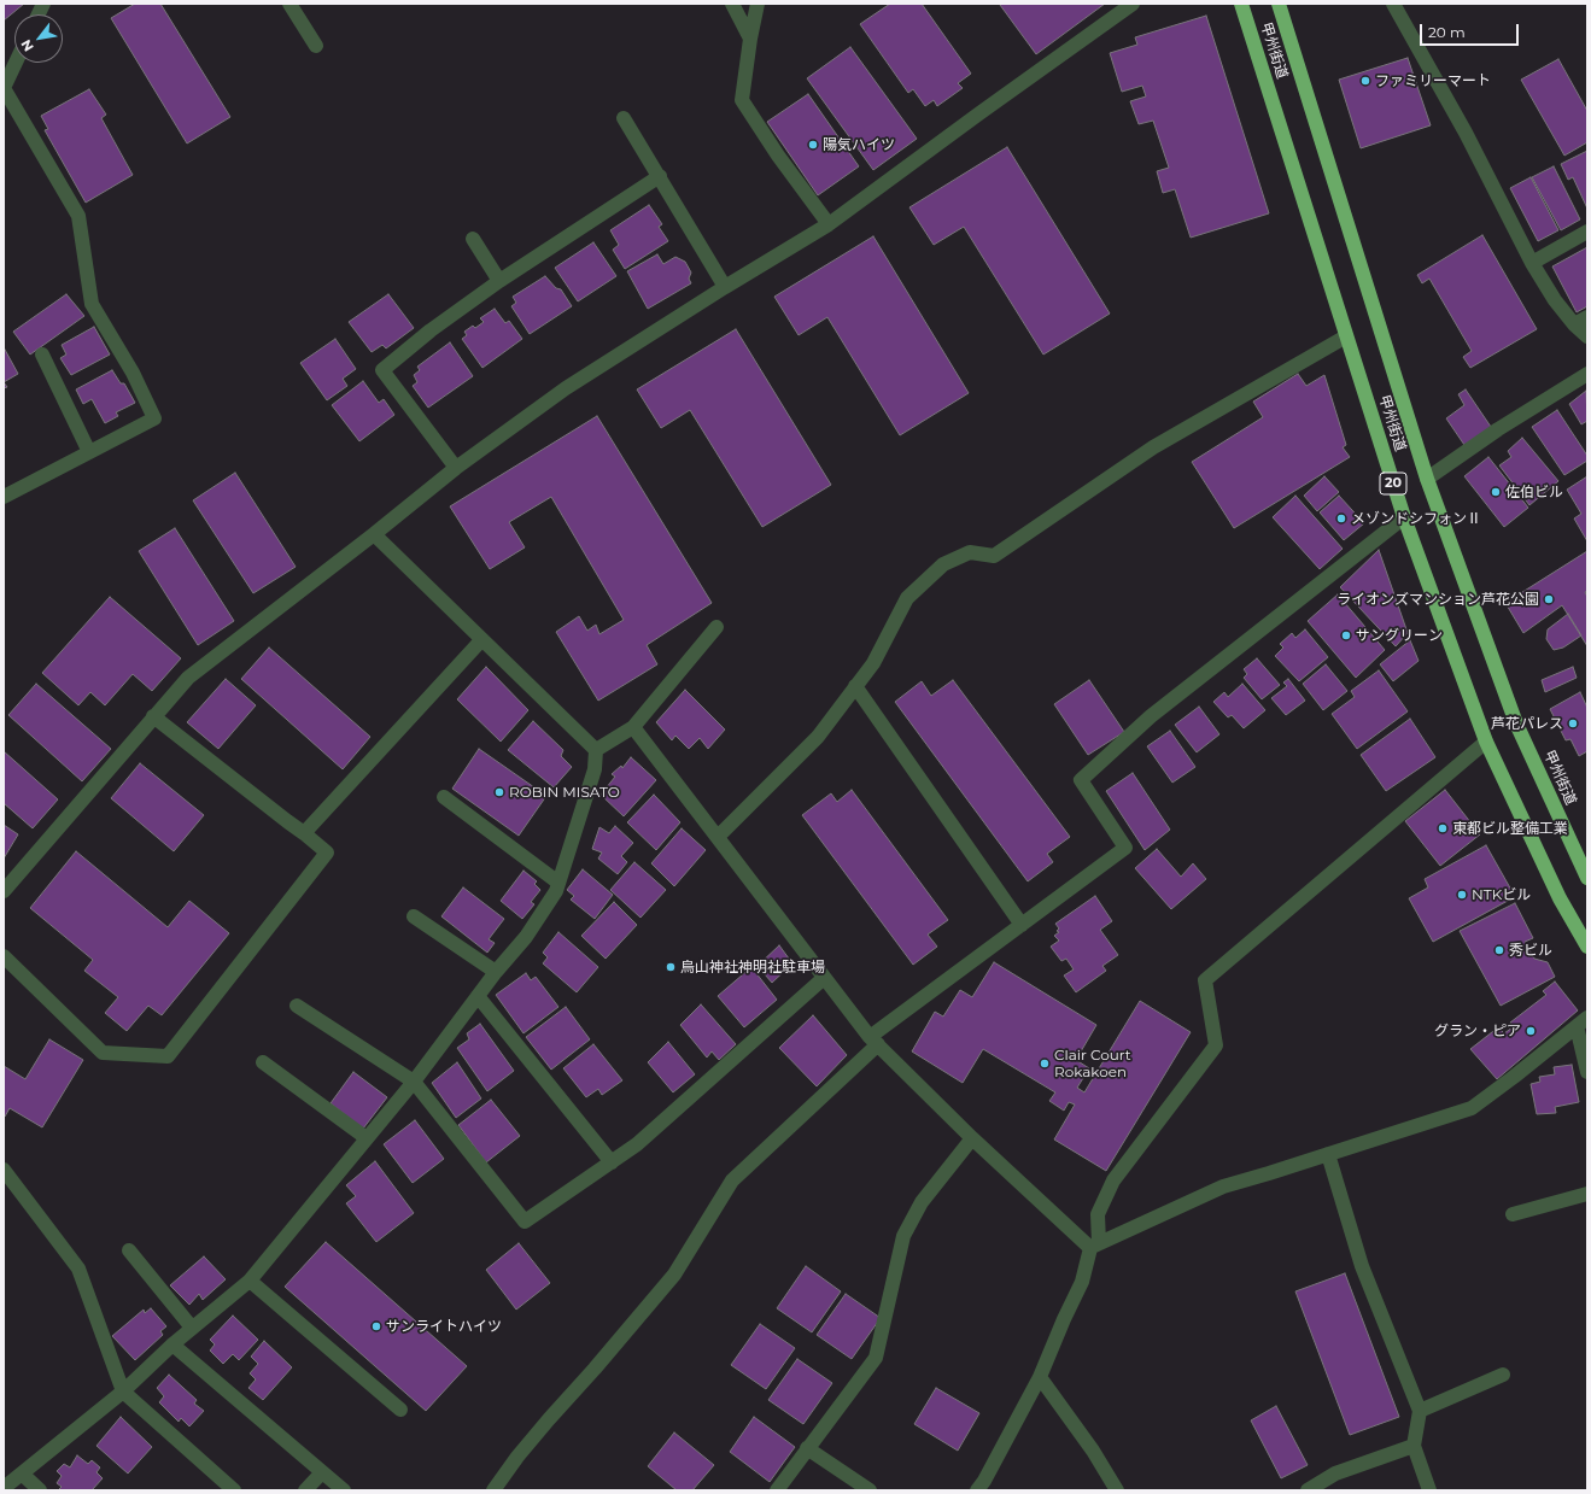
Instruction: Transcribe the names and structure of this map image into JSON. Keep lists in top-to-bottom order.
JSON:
{
  "streets": {
    "highway": ["甲州街道", "20"]
  },
  "places": [
    "ファミリーマート",
    "陽気ハイツ",
    "佐伯ビル",
    "メゾンドシフォンⅡ",
    "ライオンズマンション芦花公園",
    "サングリーン",
    "芦花パレス",
    "ROBIN MISATO",
    "東都ビル整備工業",
    "NTKビル",
    "秀ビル",
    "烏山神社神明社駐車場",
    "グラン・ピア",
    "Clair Court Rokakoen",
    "サンライトハイツ"
  ],
  "scale_bar": "20 m",
  "north": "bottom left"
}
